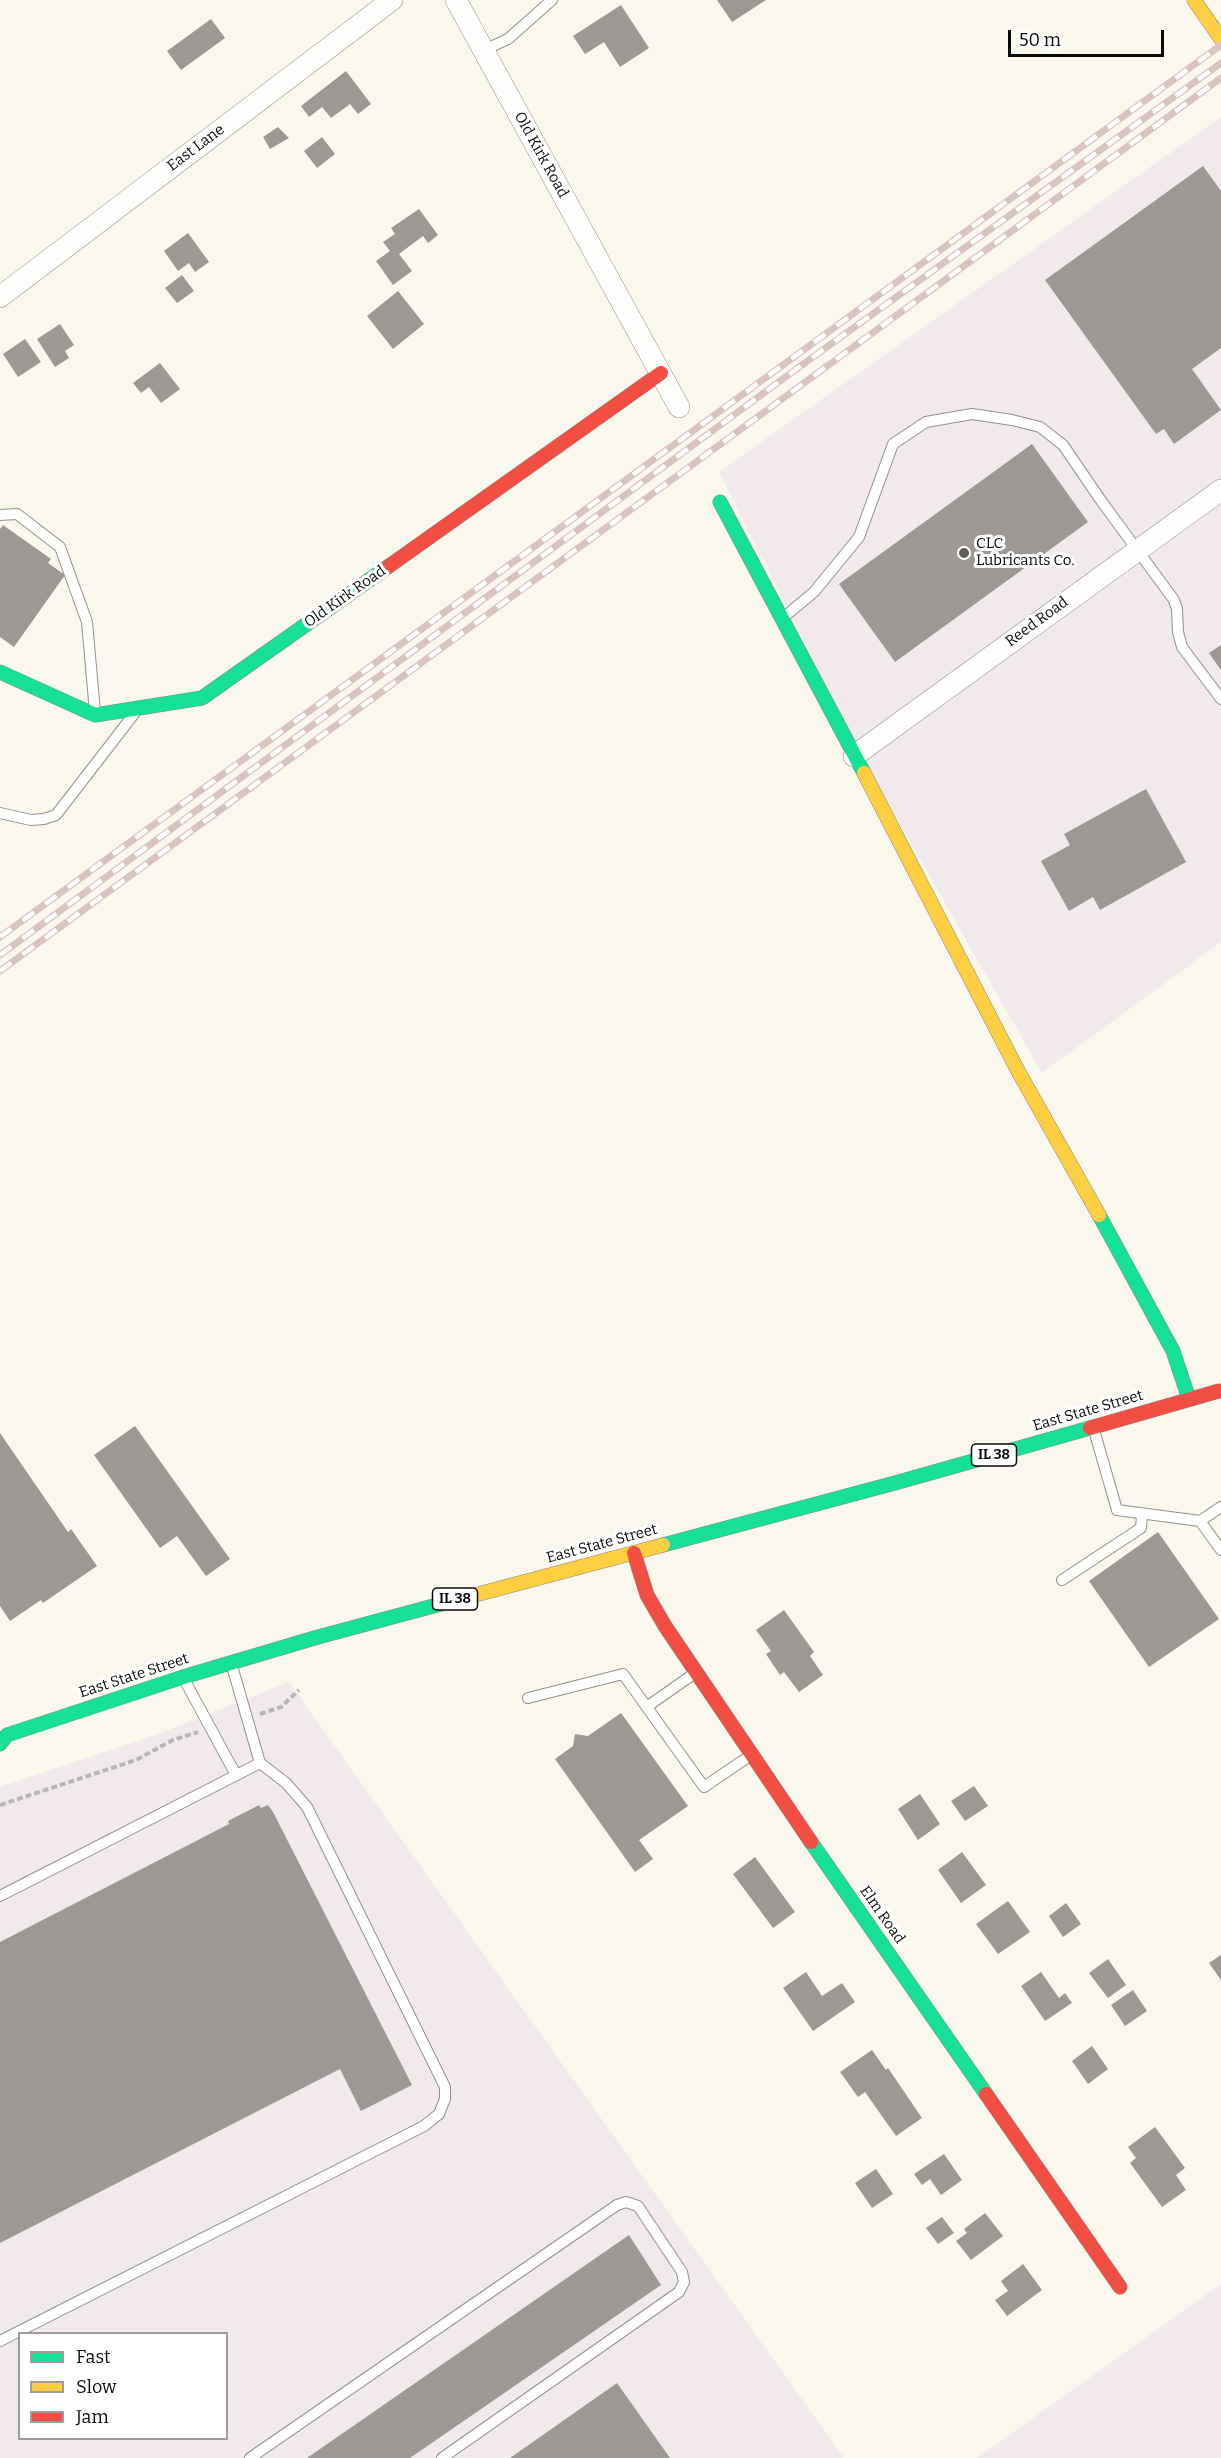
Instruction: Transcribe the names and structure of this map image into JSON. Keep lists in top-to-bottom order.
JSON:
{
  "streets": {
    "street": [
      "East Lane",
      "Old Kirk Road",
      "Reed Road",
      "East State Street",
      "IL 38",
      "Elm Road"
    ]
  },
  "crossings": [
    ["East State Street", "Elm Road"]
  ],
  "places": ["CLC Lubricants Co."],
  "legend": ["Fast", "Slow", "Jam"],
  "scale_bar": "50 m"
}
